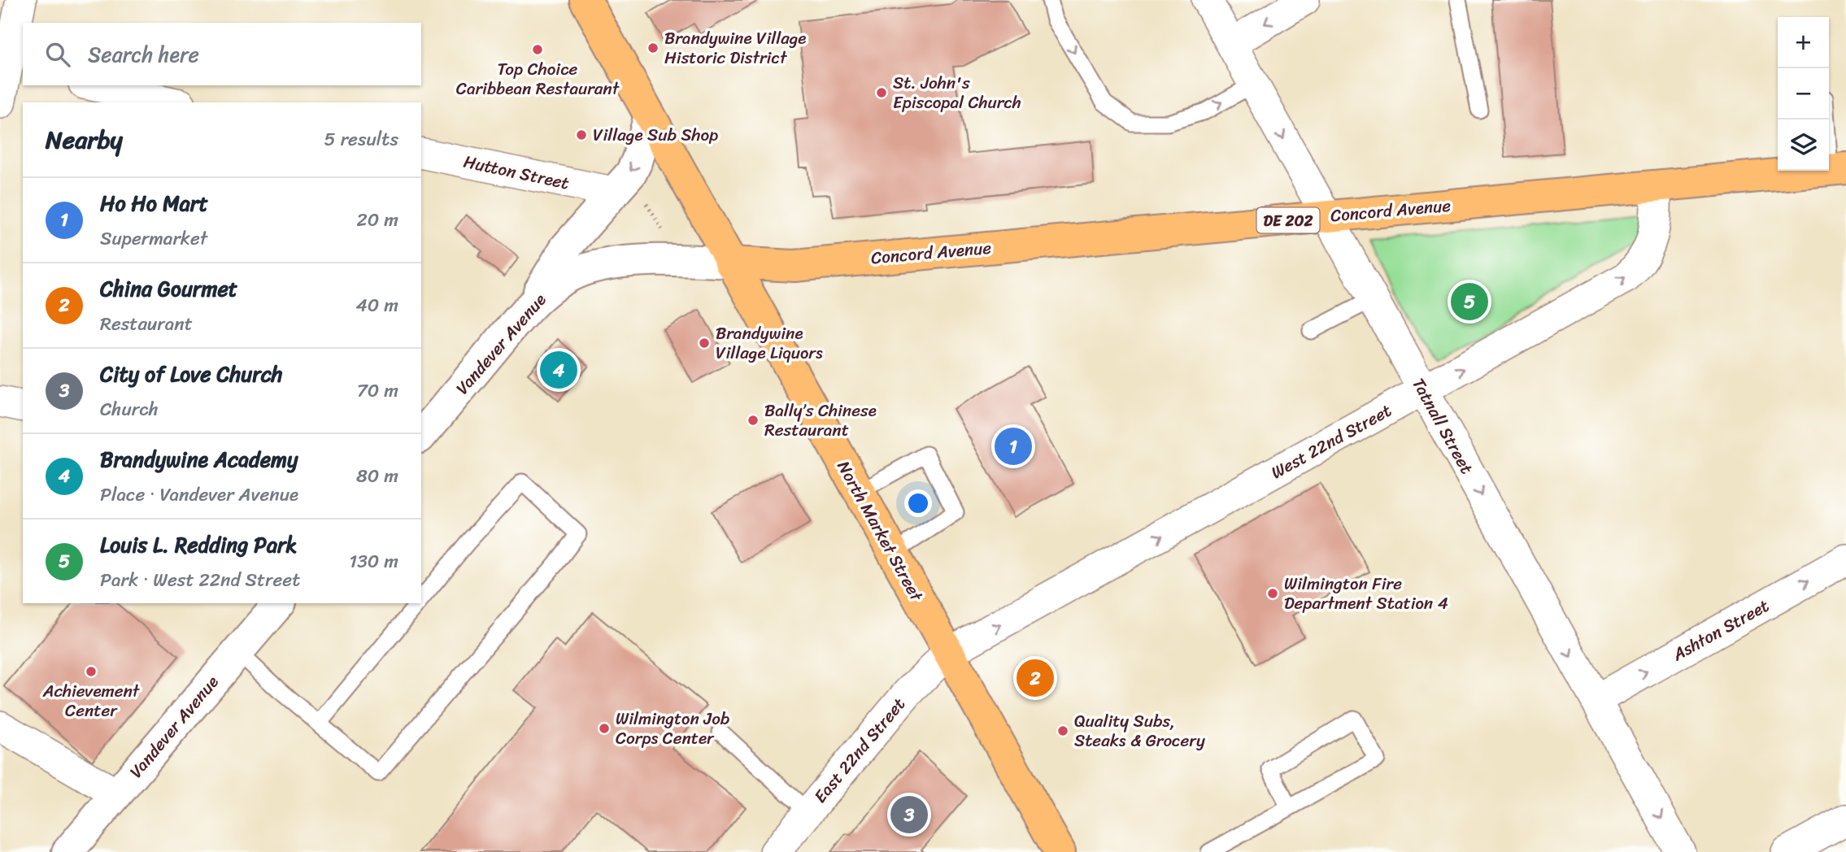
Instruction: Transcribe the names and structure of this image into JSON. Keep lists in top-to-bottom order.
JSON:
{
  "streets": {
    "main road": ["Concord Avenue", "DE 202", "North Market Street"],
    "street": [
      "Hutton Street",
      "Vandever Avenue",
      "Tatnall Street",
      "West 22nd Street",
      "Ashton Street",
      "East 22nd Street"
    ]
  },
  "crossings": [
    ["Concord Avenue", "Vandever Avenue"],
    ["Concord Avenue", "Tatnall Street"],
    ["Concord Avenue", "West 22nd Street"],
    ["Concord Avenue", "North Market Street"],
    ["Vandever Avenue", "North Market Street"],
    ["Tatnall Street", "West 22nd Street"],
    ["Tatnall Street", "Ashton Street"],
    ["West 22nd Street", "North Market Street"],
    ["West 22nd Street", "East 22nd Street"],
    ["North Market Street", "East 22nd Street"]
  ],
  "one_way": ["Tatnall Street", "West 22nd Street", "Ashton Street"],
  "places": [
    "Brandywine Village Historic District",
    "Top Choice Caribbean Restaurant",
    "St. John's Episcopal Church",
    "Village Sub Shop",
    "Brandywine Village Liquors",
    "Bally’s Chinese Restaurant",
    "Wilmington Fire Department Station 4",
    "Achievement Center",
    "Wilmington Job Corps Center",
    "Quality Subs, Steaks & Grocery"
  ],
  "page": {
    "map_buttons": ["+", "−"],
    "search": "Search here",
    "heading": ["Nearby", "5 results"],
    "list": [
      {
        "mark": "1",
        "name": "Ho Ho Mart",
        "note": "Supermarket",
        "value": "20 m"
      },
      {
        "mark": "2",
        "name": "China Gourmet",
        "note": "Restaurant",
        "value": "40 m"
      },
      {
        "mark": "3",
        "name": "City of Love Church",
        "note": "Church",
        "value": "70 m"
      },
      {
        "mark": "4",
        "name": "Brandywine Academy",
        "note": "Place · Vandever Avenue",
        "value": "80 m"
      },
      {
        "mark": "5",
        "name": "Louis L. Redding Park",
        "note": "Park · West 22nd Street",
        "value": "130 m"
      }
    ],
    "pins": [
      "5",
      "4",
      "1",
      "2",
      "3"
    ]
  }
}
